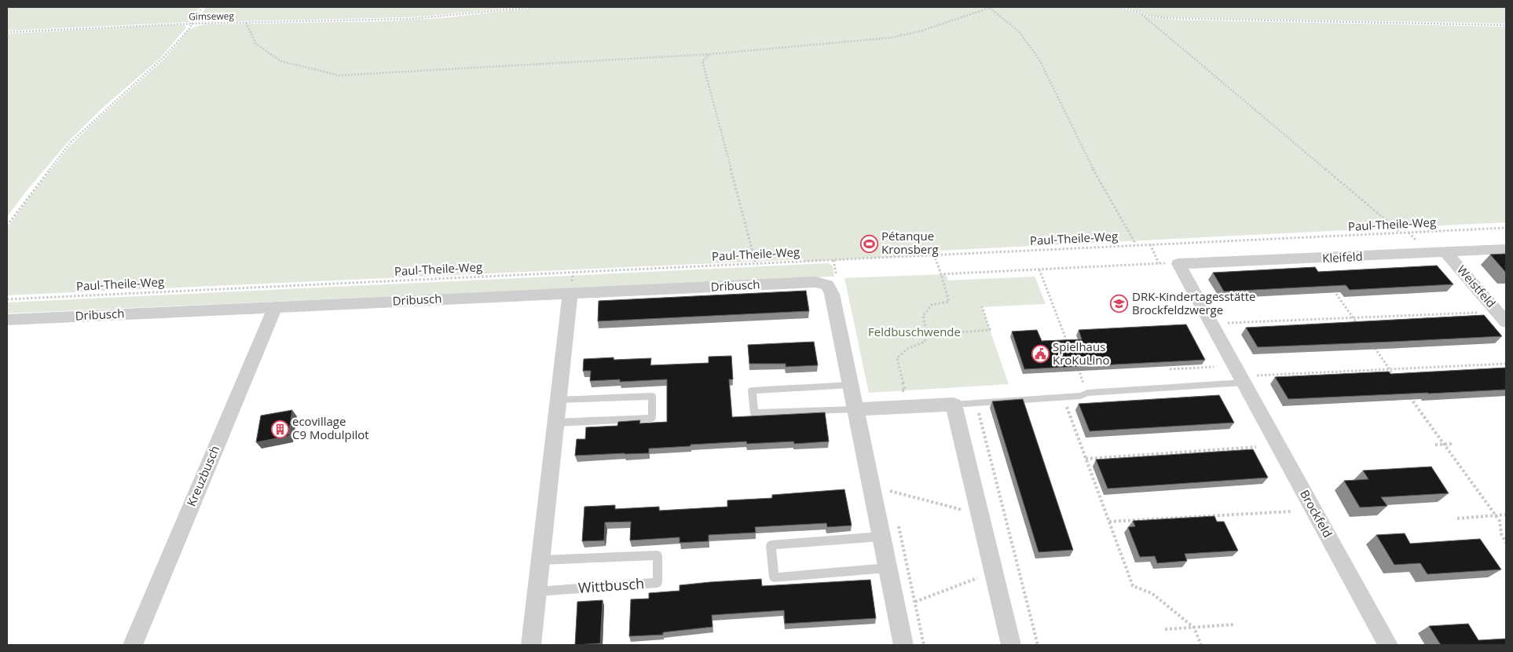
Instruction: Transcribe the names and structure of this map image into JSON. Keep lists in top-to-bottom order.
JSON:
{
  "streets": {
    "street": [
      "Kleifeld",
      "Dribusch",
      "Weistfeld",
      "Kreuzbusch",
      "Brockfeld"
    ],
    "lane": ["Wittbusch"],
    "path": ["Gimseweg", "Paul-Theile-Weg"]
  },
  "crossings": [
    ["Kleifeld", "Weistfeld"],
    ["Kleifeld", "Brockfeld"],
    ["Dribusch", "Kreuzbusch"]
  ],
  "parks": ["Feldbuschwende"],
  "places": {
    "sports": ["Pétanque Kronsberg"],
    "school or university": ["DRK-Kindertagesstätte Brockfeldzwerge"],
    "public building": ["Spielhaus KroKuLino"],
    "building": ["ecovillage C9 Modulpilot"]
  }
}
